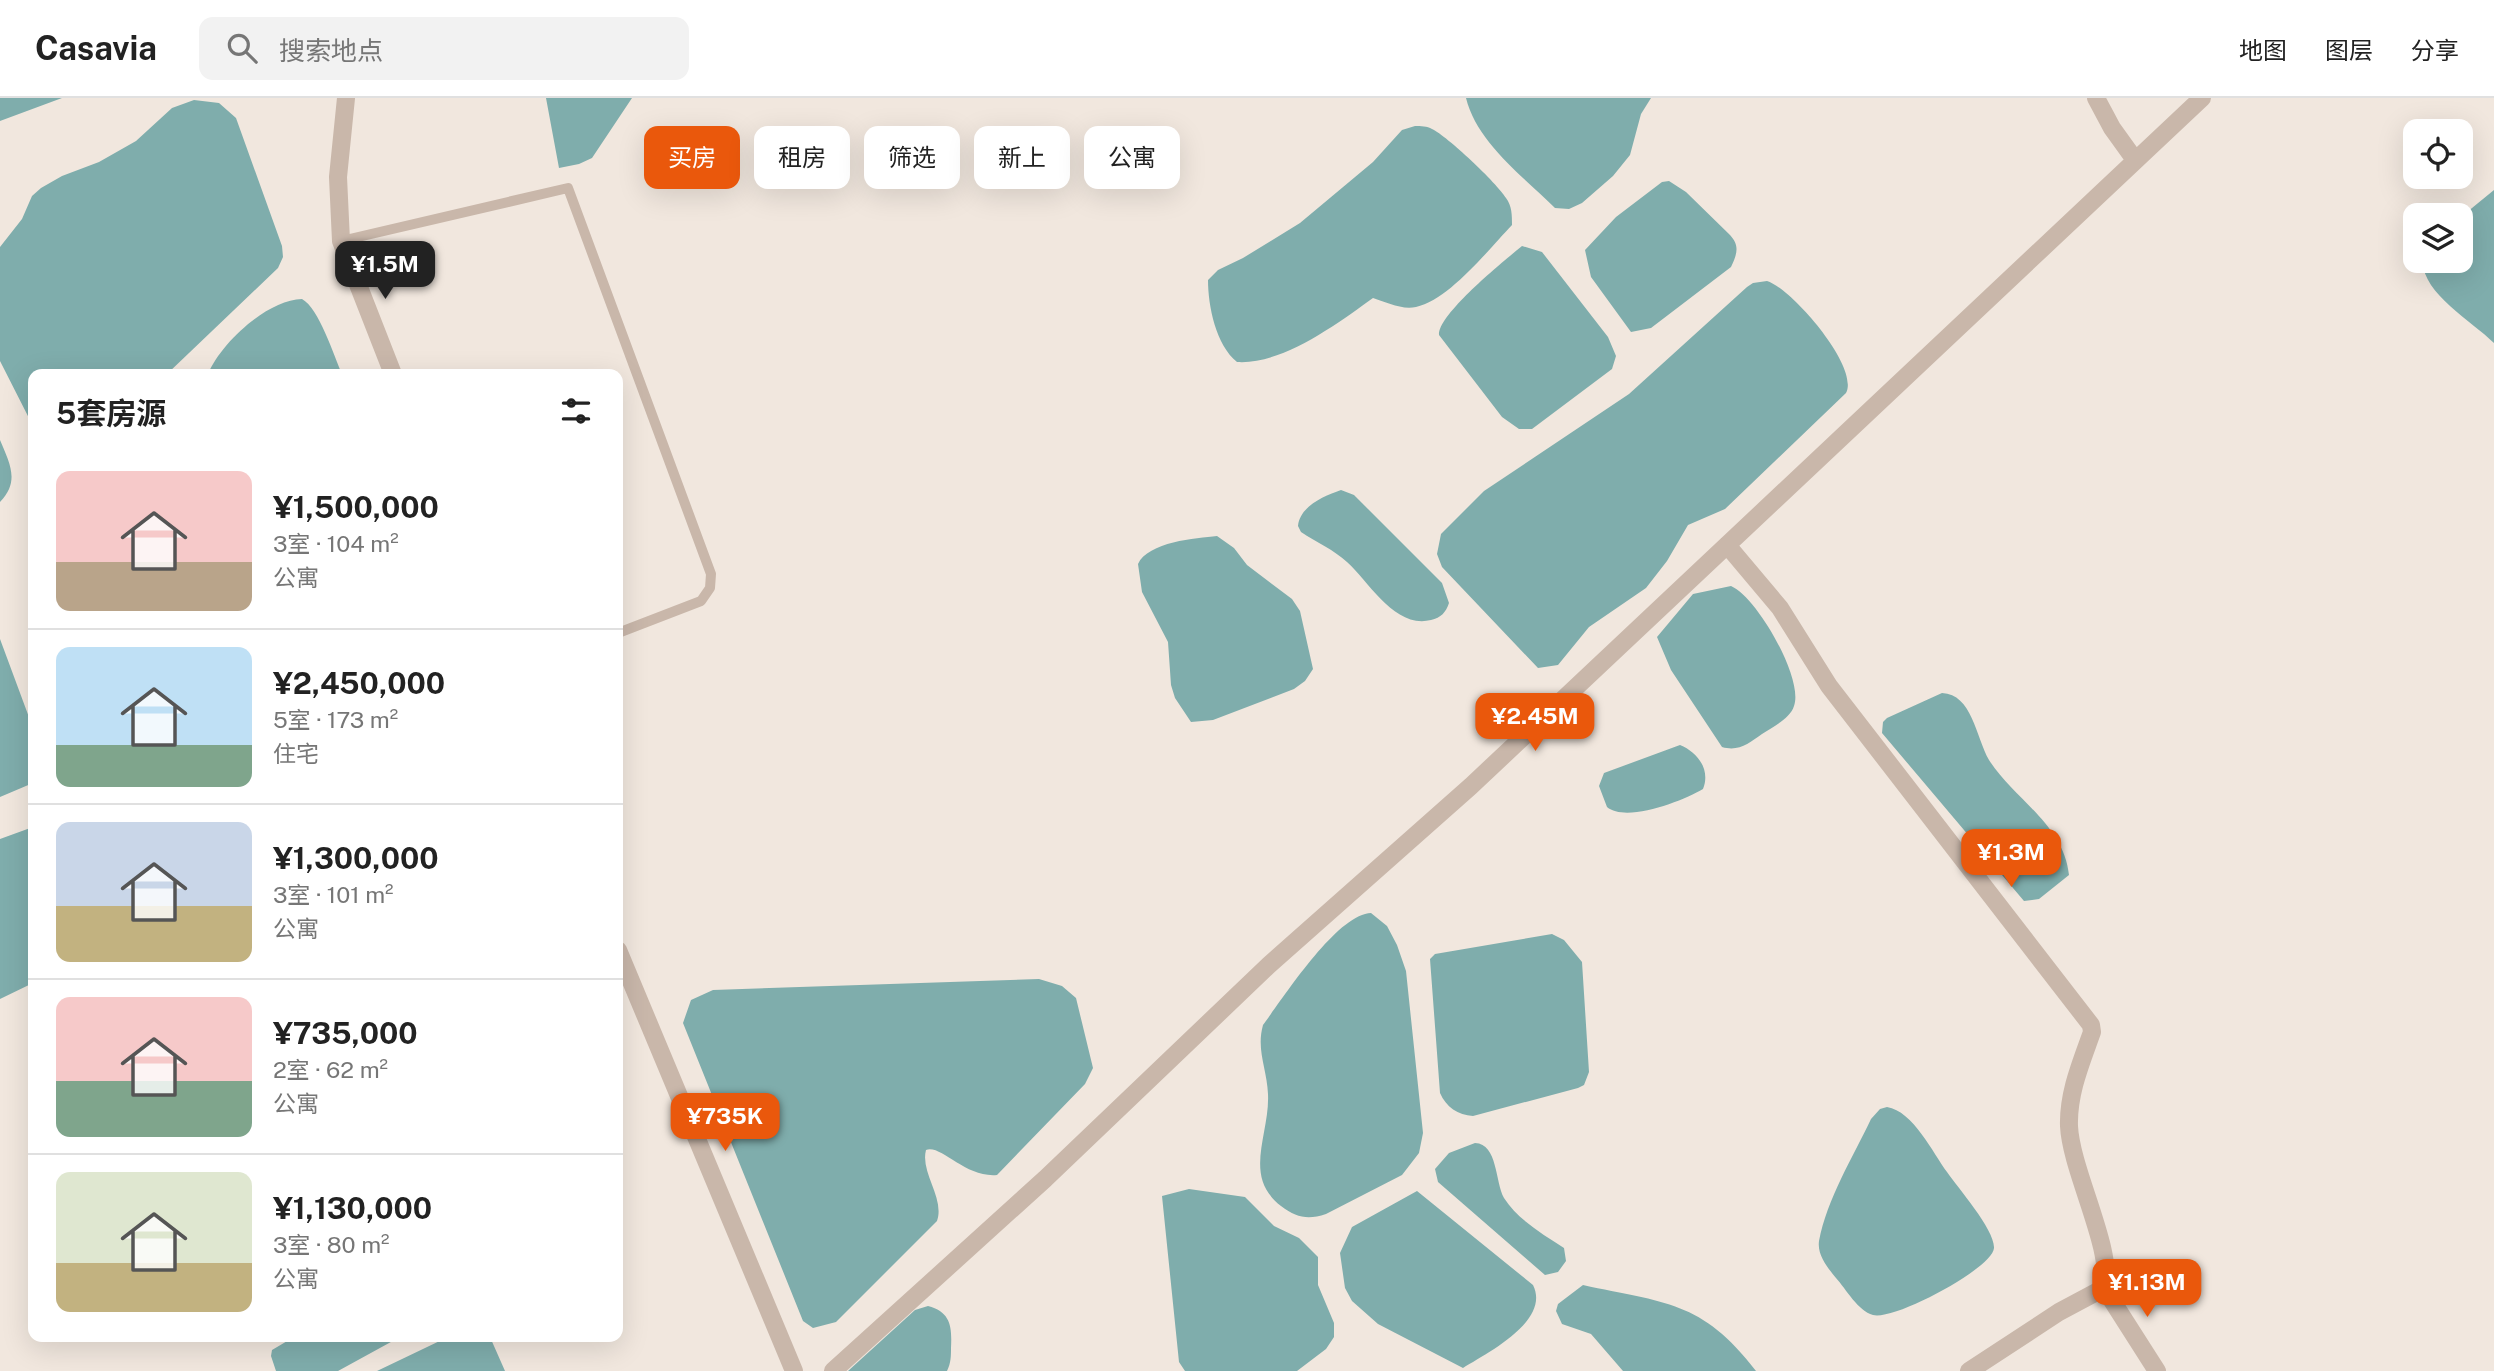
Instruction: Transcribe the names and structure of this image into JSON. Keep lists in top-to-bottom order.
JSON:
{
  "page": {
    "header": "Casavia",
    "search": "搜索地点",
    "nav": ["地图", "图层", "分享"],
    "chip": [
      "买房",
      "租房",
      "筛选",
      "新上",
      "公寓"
    ],
    "price": [
      "¥1.5M",
      "¥2.45M",
      "¥1.3M",
      "¥735K",
      "¥1.13M"
    ],
    "heading": "5套房源",
    "list": [
      {
        "name": "¥1,500,000",
        "note": "3室 · 104 m² · 公寓"
      },
      {
        "name": "¥2,450,000",
        "note": "5室 · 173 m² · 住宅"
      },
      {
        "name": "¥1,300,000",
        "note": "3室 · 101 m² · 公寓"
      },
      {
        "name": "¥735,000",
        "note": "2室 · 62 m² · 公寓"
      },
      {
        "name": "¥1,130,000",
        "note": "3室 · 80 m² · 公寓"
      }
    ]
  }
}
